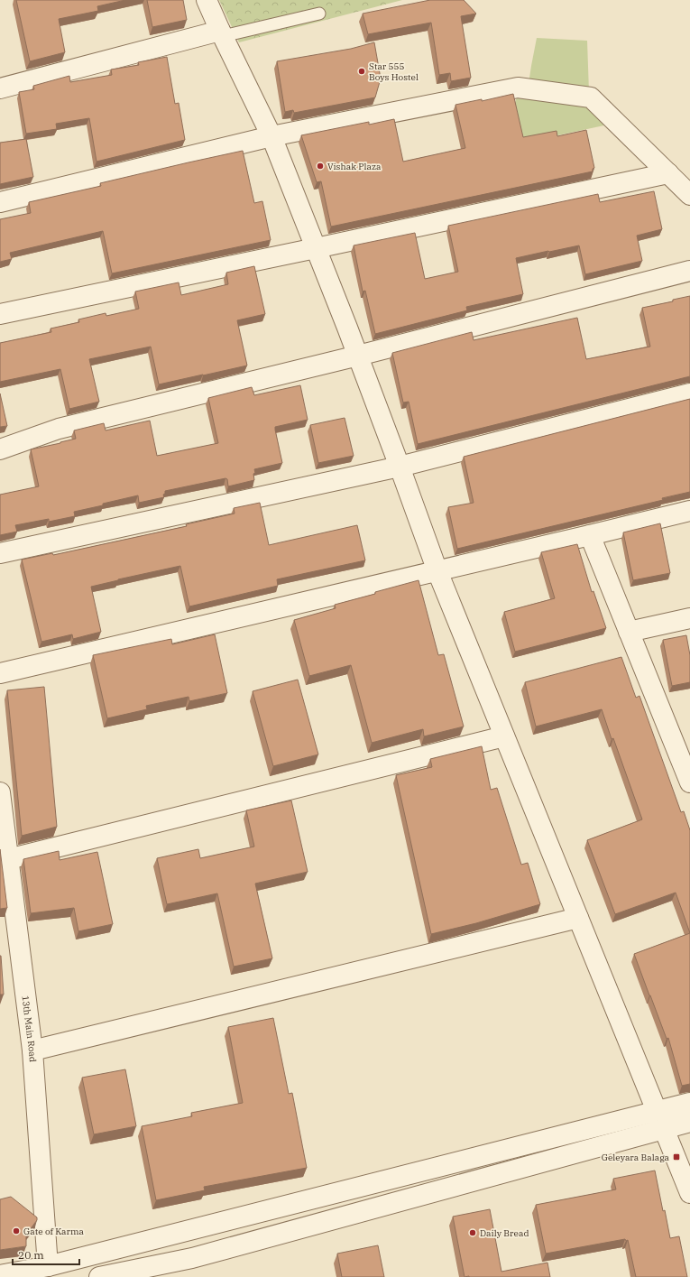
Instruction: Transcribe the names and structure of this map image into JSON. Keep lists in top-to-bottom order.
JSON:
{
  "streets": {
    "street": ["13th Main Road"]
  },
  "places": {
    "other": [
      "Star 555 Boys Hostel",
      "Vishak Plaza",
      "Gate of Karma",
      "Daily Bread"
    ],
    "transit": ["Geleyara Balaga"]
  },
  "scale_bar": "20 m"
}
